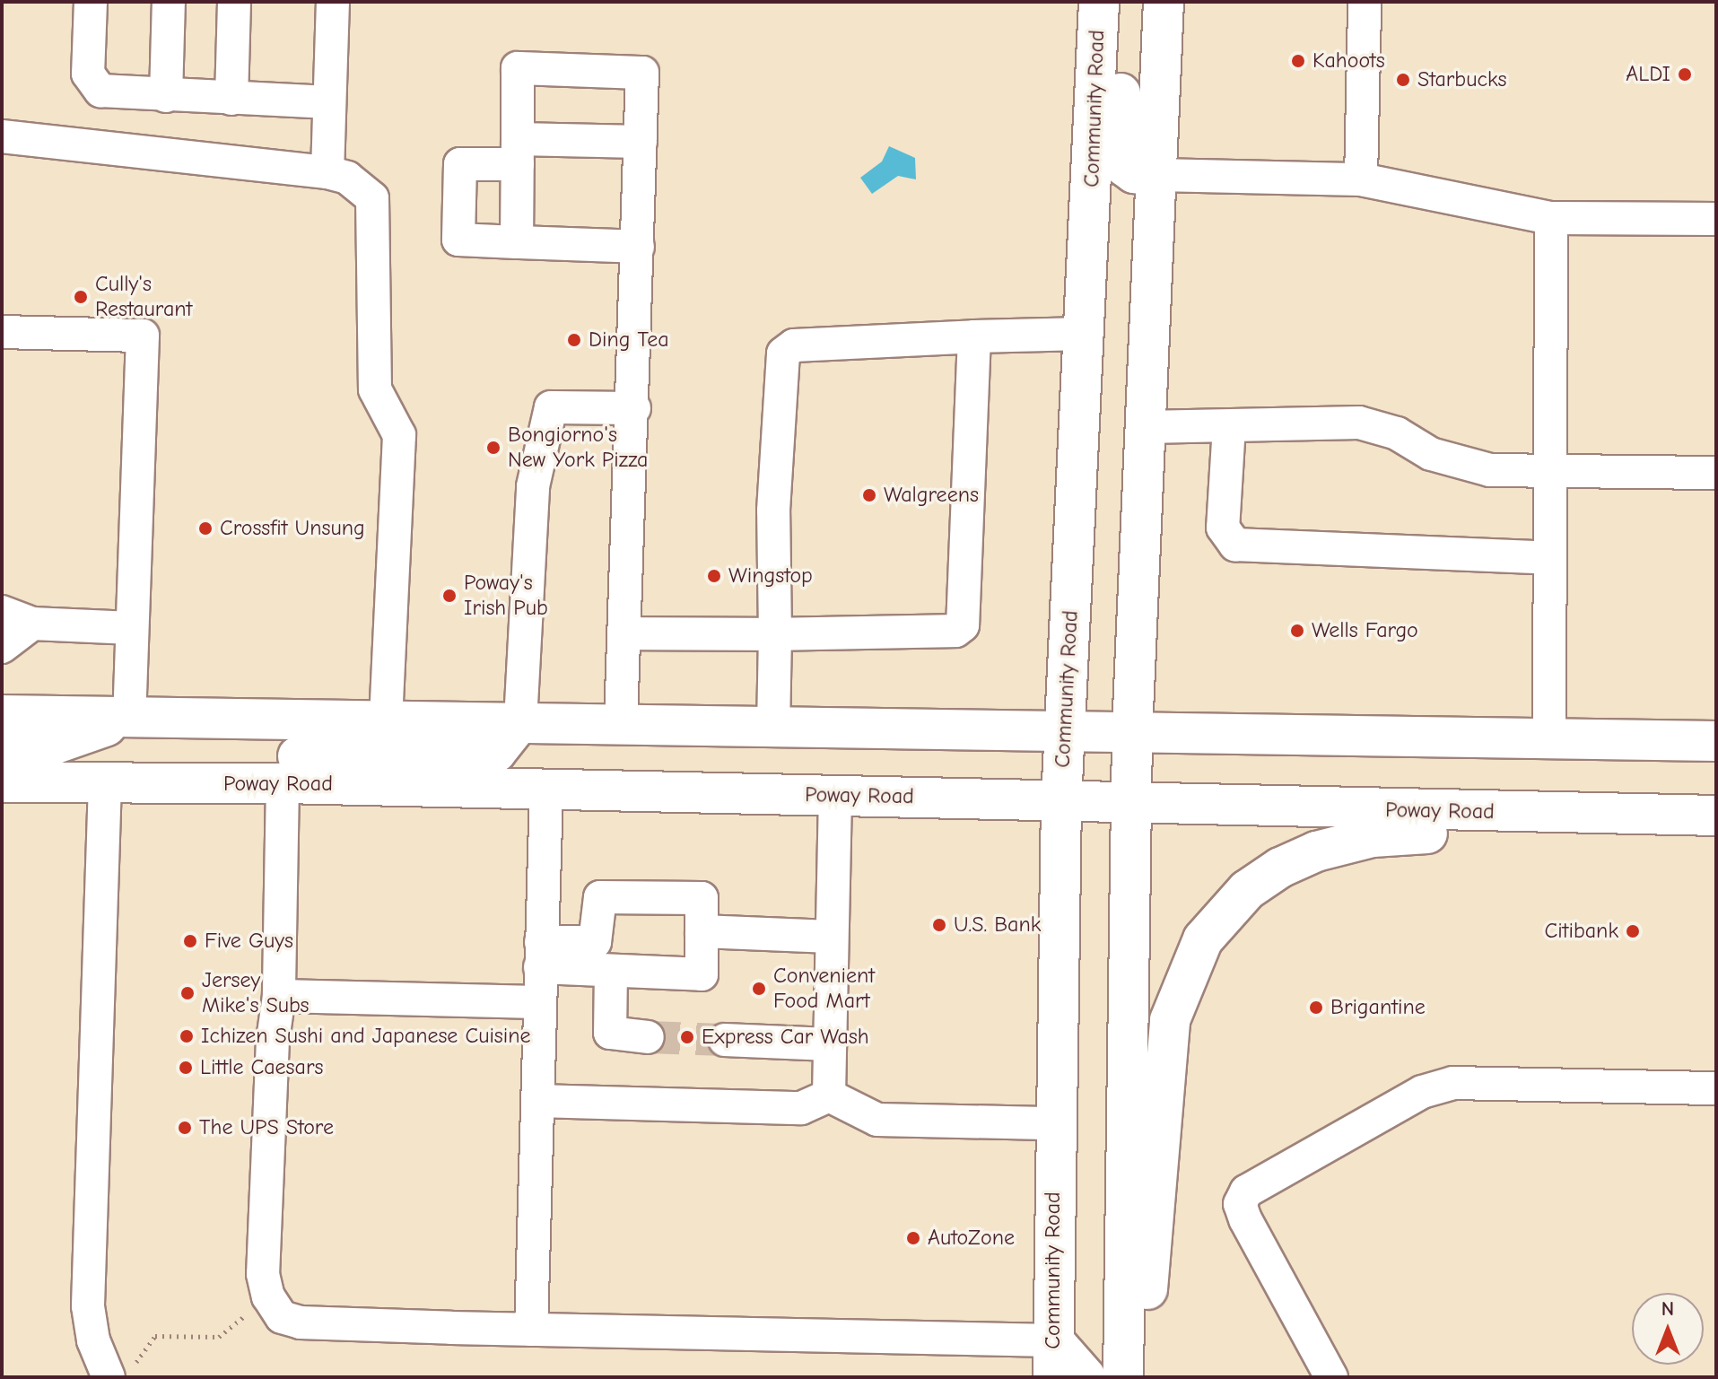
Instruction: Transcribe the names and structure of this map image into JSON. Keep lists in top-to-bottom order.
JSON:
{
  "streets": {
    "main road": ["Community Road", "Poway Road"]
  },
  "crossings": [
    ["Community Road", "Poway Road"]
  ],
  "places": [
    "Kahoots",
    "ALDI",
    "Starbucks",
    "Cully's Restaurant",
    "Ding Tea",
    "Bongiorno's New York Pizza",
    "Walgreens",
    "Crossfit Unsung",
    "Wingstop",
    "Poway's Irish Pub",
    "Wells Fargo",
    "U.S. Bank",
    "Citibank",
    "Five Guys",
    "Convenient Food Mart",
    "Jersey Mike's Subs",
    "Brigantine",
    "Ichizen Sushi and Japanese Cuisine",
    "Express Car Wash",
    "Little Caesars",
    "The UPS Store",
    "AutoZone"
  ],
  "north": "top"
}
